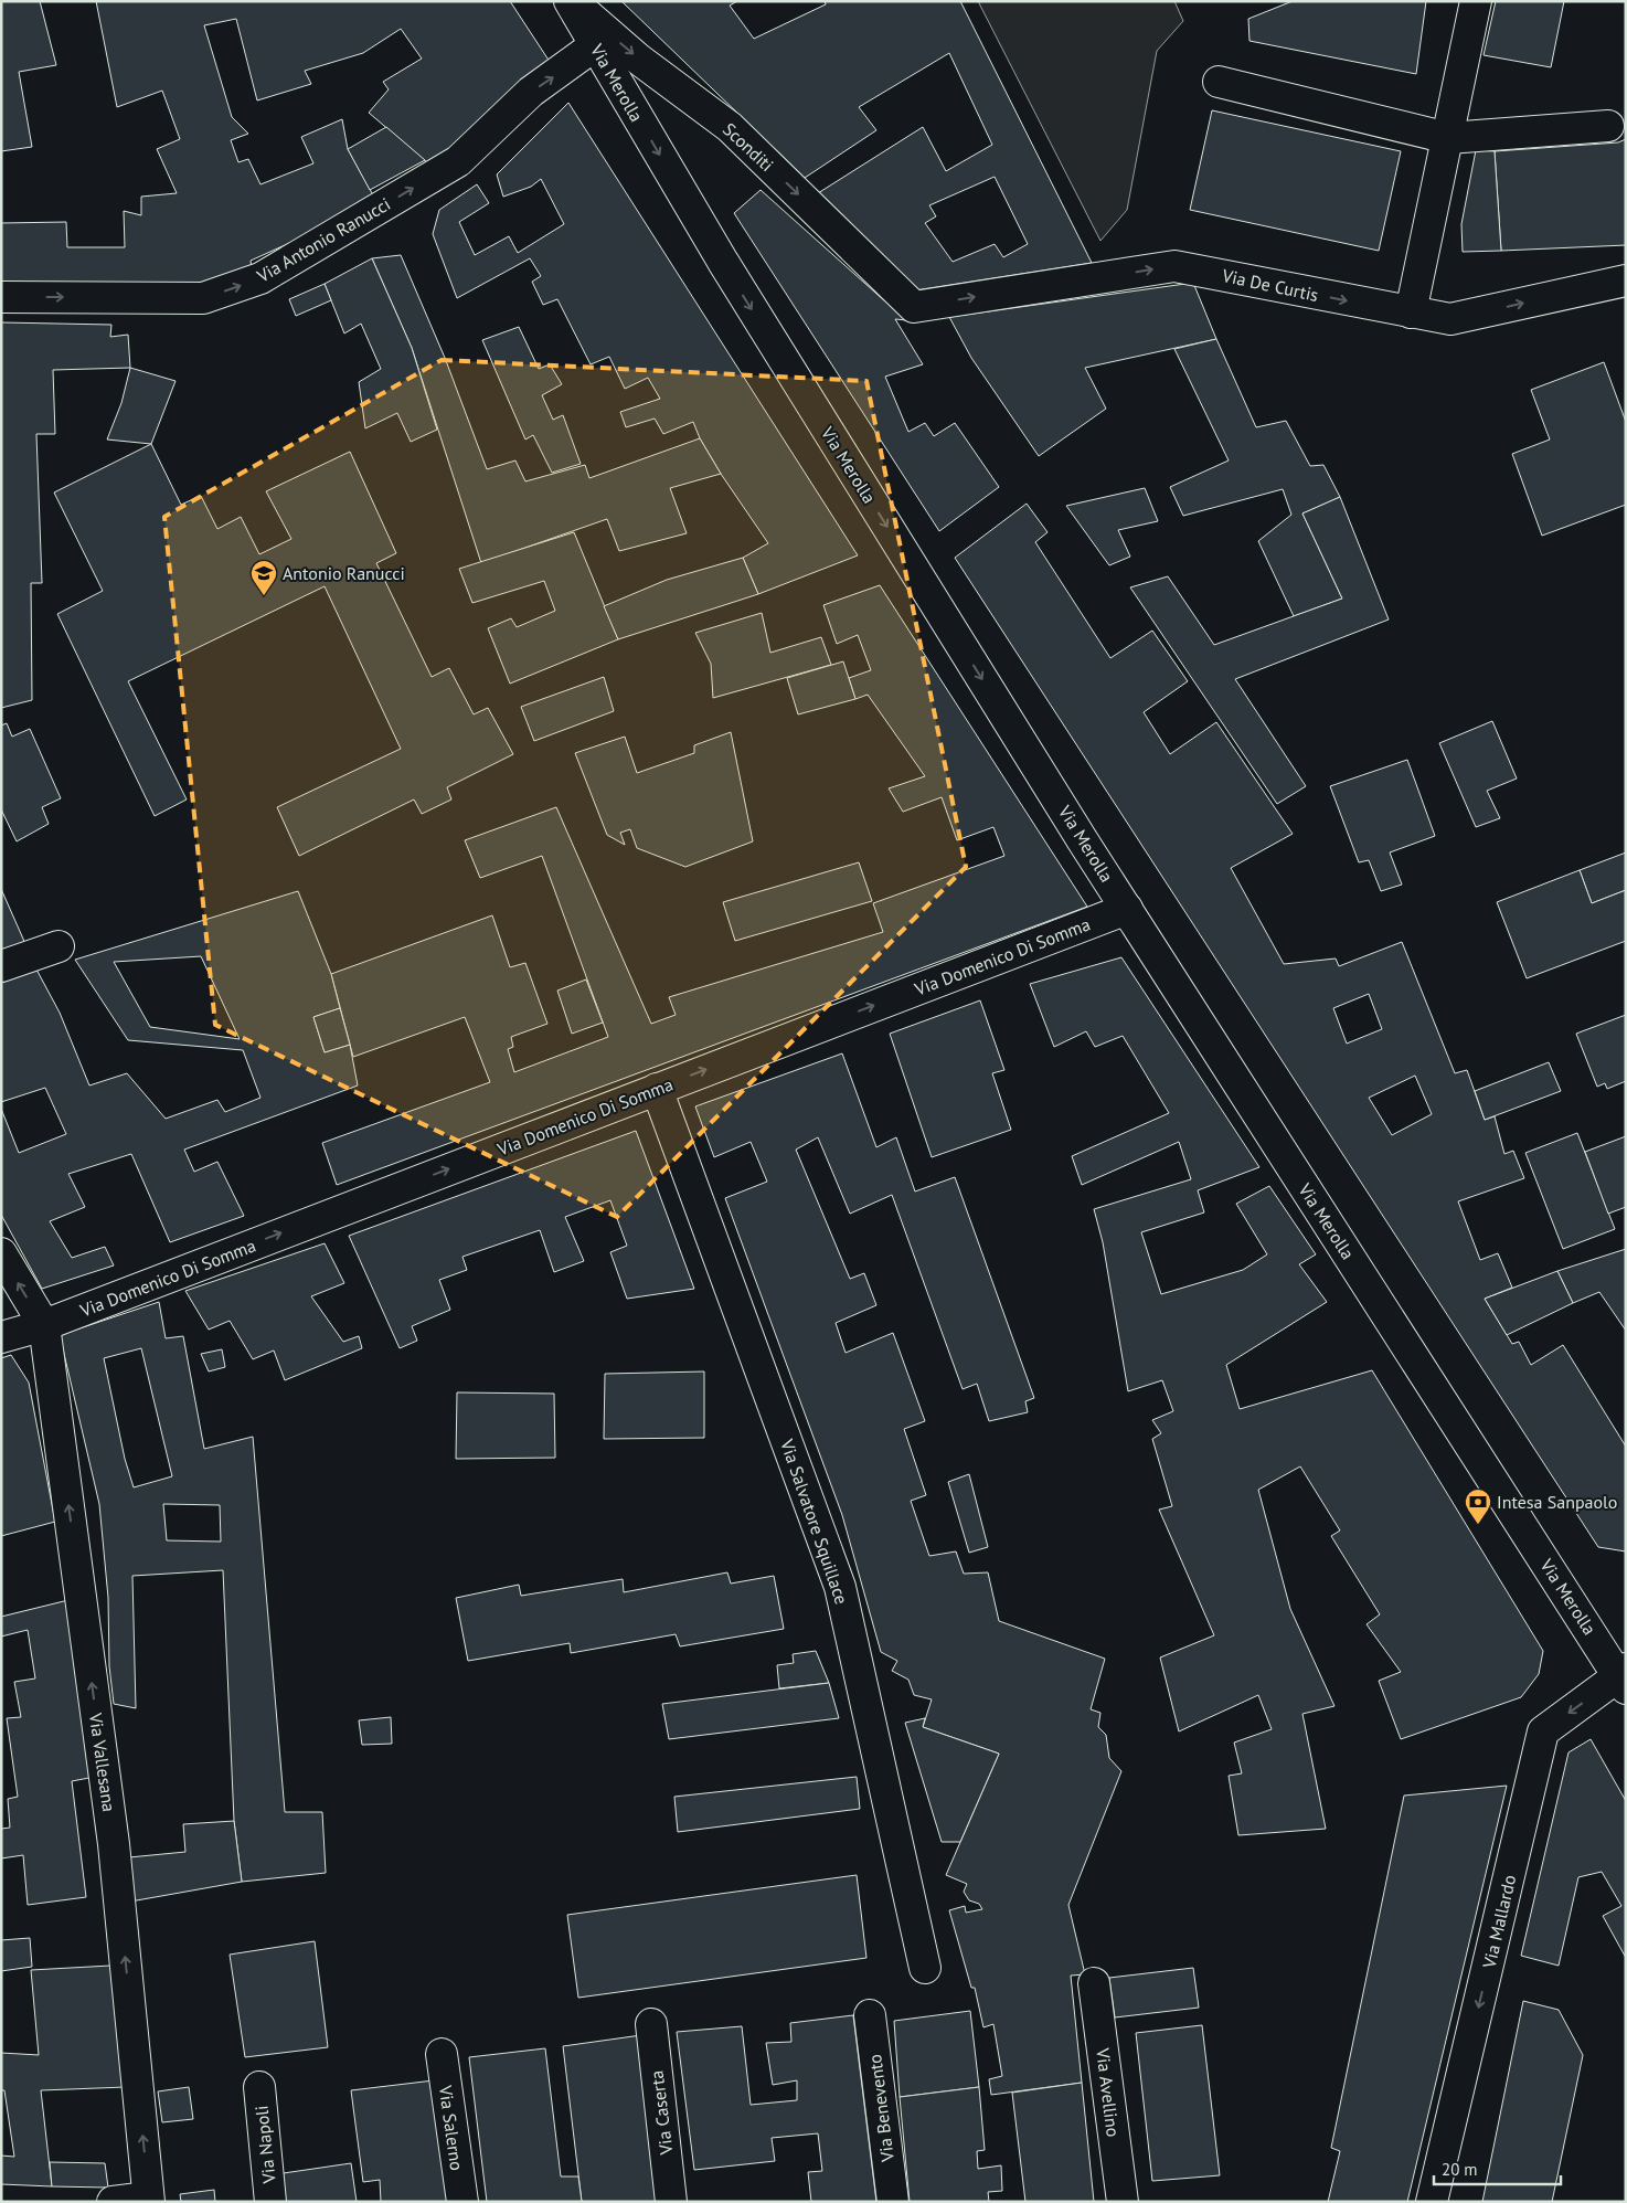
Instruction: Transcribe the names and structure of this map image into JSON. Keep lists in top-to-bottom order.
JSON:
{
  "streets": {
    "street": [
      "Via Merolla",
      "Sconditi",
      "Via Antonio Ranucci",
      "Via De Curtis",
      "Via Domenico Di Somma",
      "Via Salvatore Squillace",
      "Via Vallesana",
      "Via Mallardo",
      "Via Avellino",
      "Via Benevento",
      "Via Caserta",
      "Via Salerno",
      "Via Napoli"
    ]
  },
  "crossings": [
    ["Via Merolla", "Sconditi"],
    ["Via Merolla", "Via Antonio Ranucci"],
    ["Via Merolla", "Via Domenico Di Somma"],
    ["Via Merolla", "Via Mallardo"],
    ["Sconditi", "Via De Curtis"],
    ["Via Domenico Di Somma", "Via Salvatore Squillace"],
    ["Via Domenico Di Somma", "Via Vallesana"]
  ],
  "one_way": [
    "Via Merolla",
    "Sconditi",
    "Via Antonio Ranucci",
    "Via Domenico Di Somma",
    "Via Vallesana",
    "Via Mallardo"
  ],
  "places": {
    "school or university": ["Antonio Ranucci"],
    "bank": ["Intesa Sanpaolo"]
  },
  "scale_bar": "20 m"
}
